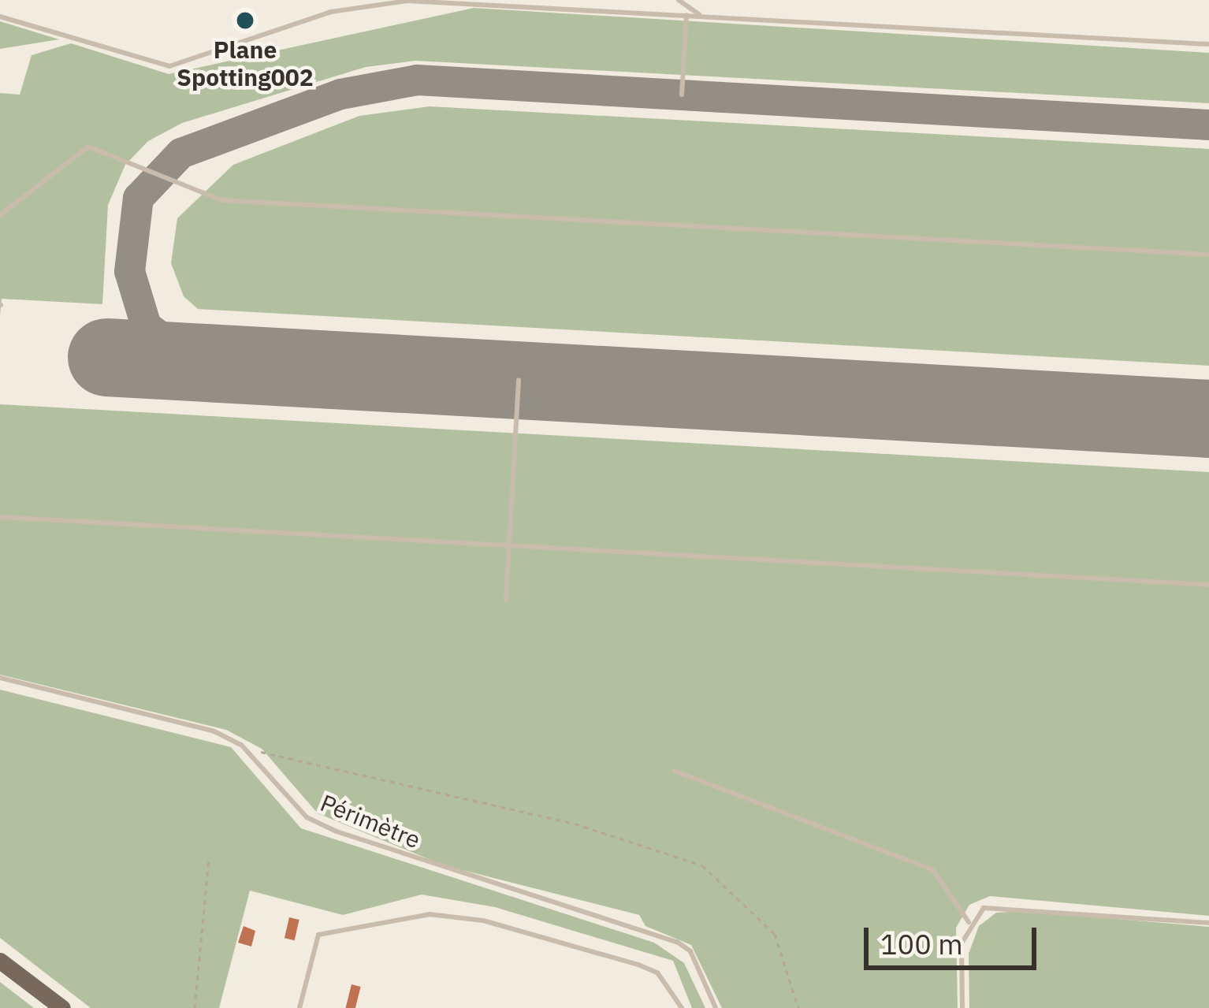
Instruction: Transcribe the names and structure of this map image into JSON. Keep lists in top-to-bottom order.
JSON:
{
  "streets": {
    "lane": ["Périmètre"]
  },
  "places": ["Plane Spotting002"],
  "scale_bar": "100 m"
}
